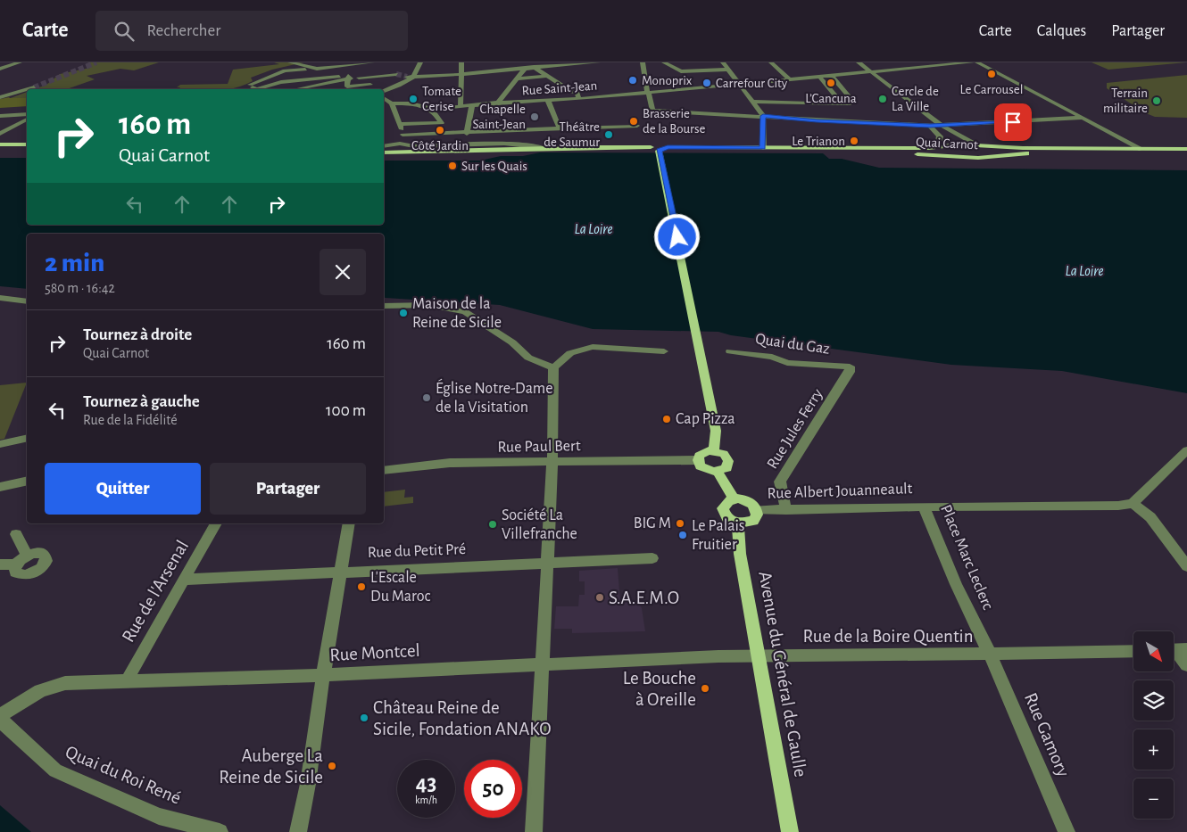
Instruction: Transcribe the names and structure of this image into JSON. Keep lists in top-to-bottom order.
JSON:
{
  "streets": {
    "main road": ["Quai Carnot", "Avenue du Général de Gaulle"],
    "street": [
      "Rue Saint-Jean",
      "Quai du Gaz",
      "Rue Jules Ferry",
      "Rue Paul Bert",
      "Rue Albert Jouanneault",
      "Rue du Petit Pré",
      "Place Marc Leclerc",
      "Rue de l'Arsenal",
      "Rue de la Boire Quentin",
      "Rue Montcel",
      "Rue Gamory",
      "Quai du Roi René"
    ]
  },
  "crossings": [
    ["Quai du Gaz", "Rue Jules Ferry"],
    ["Rue Jules Ferry", "Rue Albert Jouanneault"],
    ["Rue Albert Jouanneault", "Place Marc Leclerc"],
    ["Rue Albert Jouanneault", "Avenue du Général de Gaulle"],
    ["Rue du Petit Pré", "Rue de l'Arsenal"],
    ["Place Marc Leclerc", "Rue de la Boire Quentin"],
    ["Place Marc Leclerc", "Rue Gamory"],
    ["Rue de l'Arsenal", "Rue Montcel"],
    ["Rue de la Boire Quentin", "Rue Montcel"],
    ["Rue de la Boire Quentin", "Avenue du Général de Gaulle"],
    ["Rue de la Boire Quentin", "Rue Gamory"],
    ["Rue Montcel", "Avenue du Général de Gaulle"]
  ],
  "water": ["La Loire"],
  "places": [
    "Le Carrousel",
    "Monoprix",
    "Carrefour City",
    "L’Cancuna",
    "Tomate Cerise",
    "Cercle de La Ville",
    "Terrain militaire",
    "Chapelle Saint-Jean",
    "Brasserie de la Bourse",
    "Côté Jardin",
    "Théâtre de Saumur",
    "Le Trianon",
    "Sur les Quais",
    "Maison de la Reine de Sicile",
    "Église Notre-Dame de la Visitation",
    "Cap Pizza",
    "BIG M",
    "Société La Villefranche",
    "Le Palais Fruitier",
    "L'Escale Du Maroc",
    "S.A.E.M.O",
    "Le Bouche à Oreille",
    "Château Reine de Sicile, Fondation ANAKO",
    "Auberge La Reine de Sicile"
  ],
  "north": "bottom right",
  "page": {
    "header": "Carte",
    "search": "Rechercher",
    "nav": ["Carte", "Calques", "Partager"],
    "turn": ["160 m", "Quai Carnot"],
    "heading": ["2 min", "580 m · 16:42"],
    "list": [
      {
        "name": "Tournez à droite",
        "note": "Quai Carnot",
        "value": "160 m"
      },
      {
        "name": "Tournez à gauche",
        "note": "Rue de la Fidélité",
        "value": "100 m"
      }
    ],
    "buttons": ["Quitter", "Partager"],
    "map_buttons": ["+", "−"],
    "speed": "43 km/h",
    "limit": "50"
  }
}
